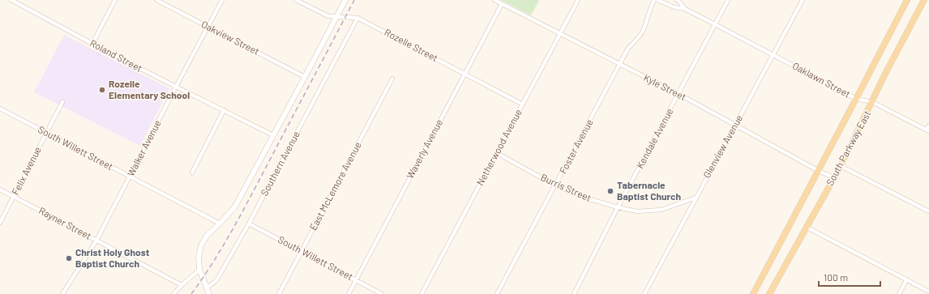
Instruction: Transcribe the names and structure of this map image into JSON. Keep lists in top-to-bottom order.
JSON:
{
  "streets": {
    "main road": ["South Parkway East", "Southern Avenue"],
    "street": [
      "Oakview Street",
      "Rozelle Street",
      "Roland Street",
      "Oaklawn Street",
      "Kyle Street",
      "Kendale Avenue",
      "Foster Avenue",
      "Glenview Avenue",
      "Netherwood Avenue",
      "South Willett Street",
      "Walker Avenue",
      "Waverly Avenue",
      "Felix Avenue",
      "East McLemore Avenue",
      "Burris Street",
      "Rayner Street"
    ]
  },
  "crossings": [
    ["Oakview Street", "Walker Avenue"],
    ["Oakview Street", "Southern Avenue"],
    ["Rozelle Street", "Netherwood Avenue"],
    ["Rozelle Street", "Waverly Avenue"],
    ["Rozelle Street", "Southern Avenue"],
    ["Roland Street", "Walker Avenue"],
    ["Roland Street", "Southern Avenue"],
    ["Oaklawn Street", "Kendale Avenue"],
    ["Oaklawn Street", "Glenview Avenue"],
    ["Oaklawn Street", "South Parkway East"],
    ["Kyle Street", "Kendale Avenue"],
    ["Kyle Street", "Foster Avenue"],
    ["Kyle Street", "Glenview Avenue"],
    ["Kyle Street", "Netherwood Avenue"],
    ["Kyle Street", "South Parkway East"],
    ["Kyle Street", "Waverly Avenue"],
    ["Kendale Avenue", "Burris Street"],
    ["Foster Avenue", "Burris Street"],
    ["Glenview Avenue", "Burris Street"],
    ["Netherwood Avenue", "Burris Street"],
    ["South Willett Street", "Walker Avenue"],
    ["South Willett Street", "Waverly Avenue"],
    ["South Willett Street", "Southern Avenue"],
    ["South Willett Street", "Felix Avenue"],
    ["South Willett Street", "East McLemore Avenue"],
    ["Walker Avenue", "Rayner Street"],
    ["Felix Avenue", "Rayner Street"]
  ],
  "places": ["Rozelle Elementary School", "Tabernacle Baptist Church", "Christ Holy Ghost Baptist Church"],
  "scale_bar": "100 m"
}
